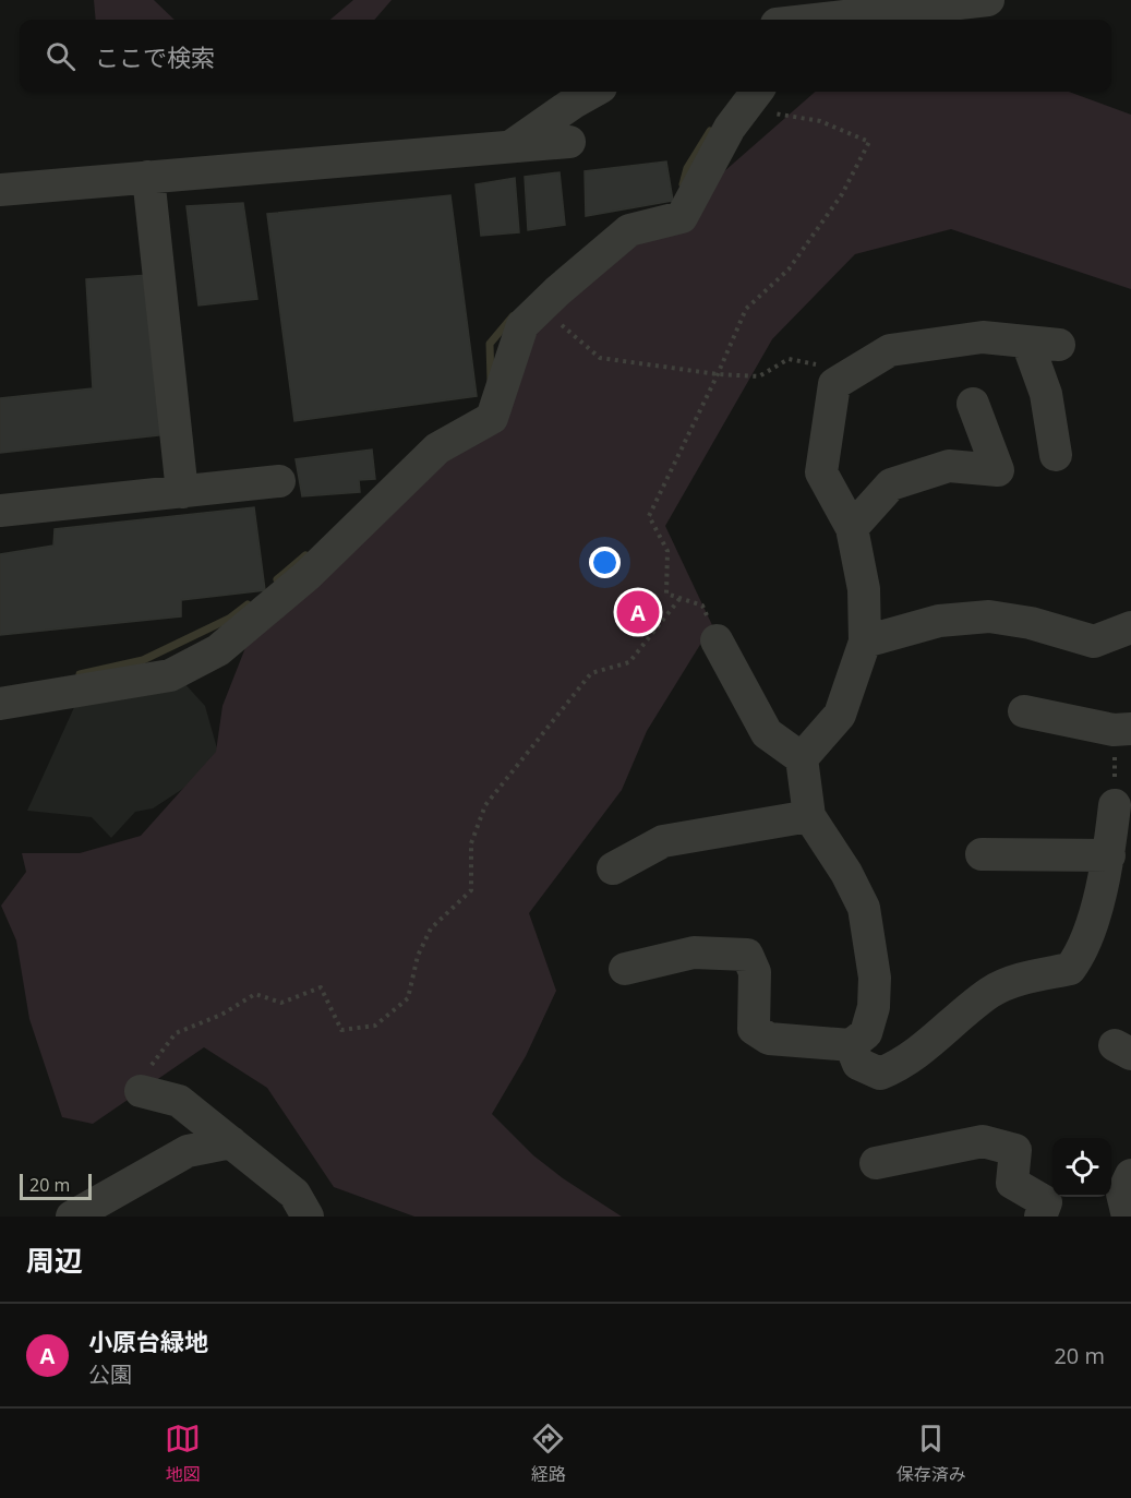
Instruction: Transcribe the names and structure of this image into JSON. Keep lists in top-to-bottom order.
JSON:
{
  "scale_bar": "20 m",
  "page": {
    "search": "ここで検索",
    "pins": "A",
    "scale": "20 m",
    "heading": "周辺",
    "list": [
      {
        "mark": "A",
        "name": "小原台緑地",
        "note": "公園",
        "value": "20 m"
      }
    ],
    "nav": ["地図", "経路", "保存済み"]
  }
}
